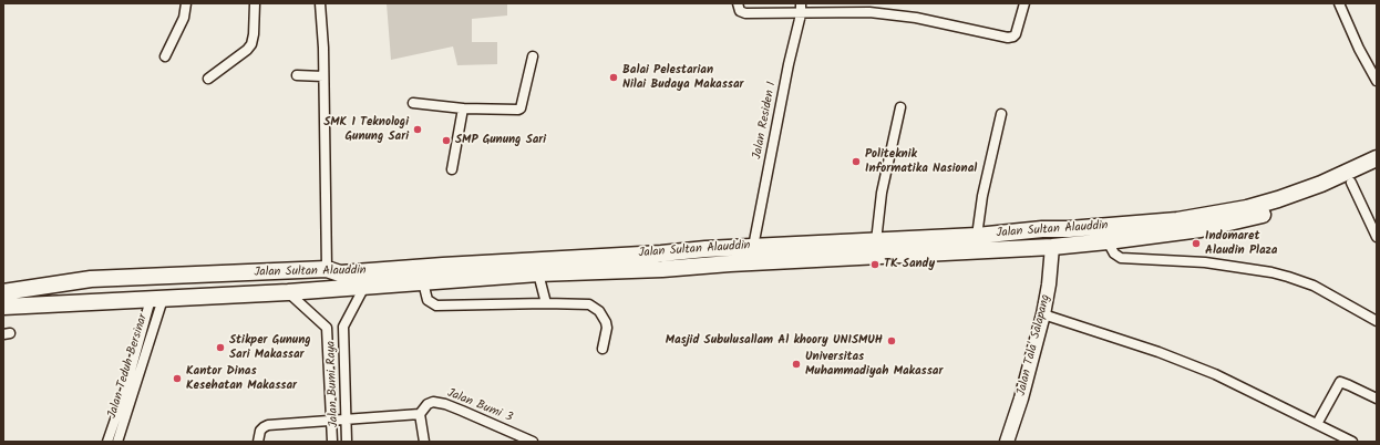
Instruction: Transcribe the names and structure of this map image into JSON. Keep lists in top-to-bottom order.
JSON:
{
  "streets": {
    "highway": ["Jalan Sultan Alauddin"],
    "main road": ["Jalan Tala' Salapang"],
    "street": [
      "Jalan Residen I",
      "Jalan Teduh Bersinar",
      "Jalan Bumi Raya",
      "Jalan Bumi 3"
    ]
  },
  "crossings": [
    ["Jalan Residen I", "Jalan Sultan Alauddin"],
    ["Jalan Sultan Alauddin", "Jalan Tala' Salapang"],
    ["Jalan Sultan Alauddin", "Jalan Teduh Bersinar"],
    ["Jalan Sultan Alauddin", "Jalan Bumi Raya"],
    ["Jalan Bumi Raya", "Jalan Bumi 3"]
  ],
  "places": [
    "Balai Pelestarian Nilai Budaya Makassar",
    "SMK 1 Teknologi Gunung Sari",
    "SMP Gunung Sari",
    "Politeknik Informatika Nasional",
    "Indomaret Alaudin Plaza",
    "TK Sandy",
    "Masjid Subulusallam Al khoory UNISMUH",
    "Stikper Gunung Sari Makassar",
    "Universitas Muhammadiyah Makassar",
    "Kantor Dinas Kesehatan Makassar"
  ]
}
